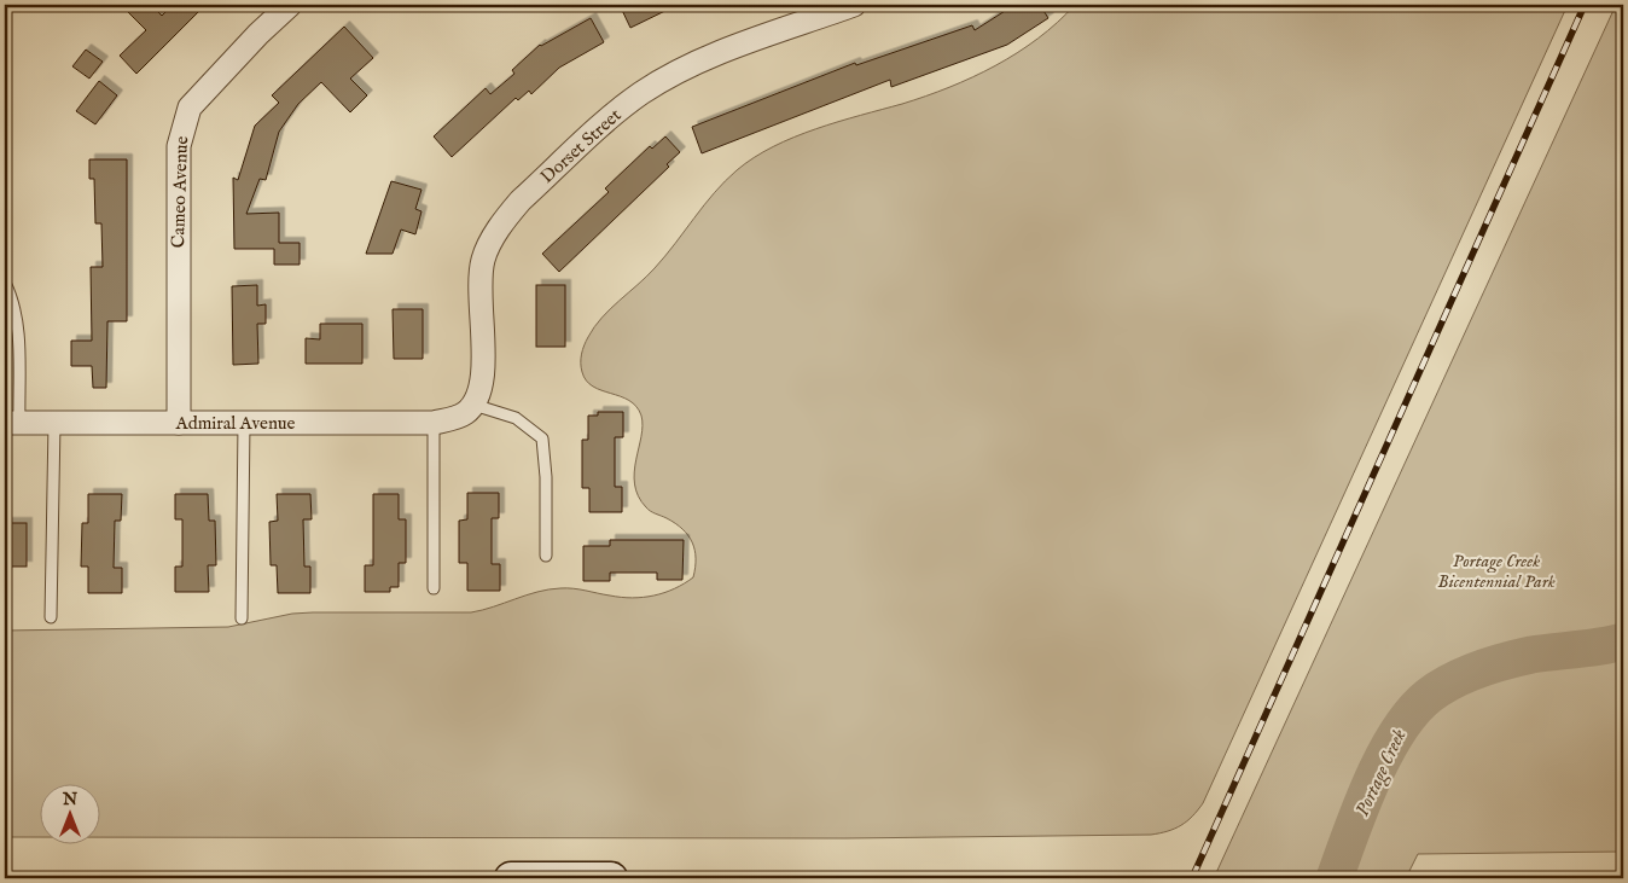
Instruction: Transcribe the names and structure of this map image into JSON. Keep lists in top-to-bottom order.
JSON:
{
  "streets": {
    "street": ["Dorset Street", "Cameo Avenue", "Admiral Avenue"]
  },
  "crossings": [
    ["Dorset Street", "Admiral Avenue"],
    ["Cameo Avenue", "Admiral Avenue"]
  ],
  "water": ["Portage Creek"],
  "parks": ["Portage Creek Bicentennial Park"],
  "north": "top"
}
